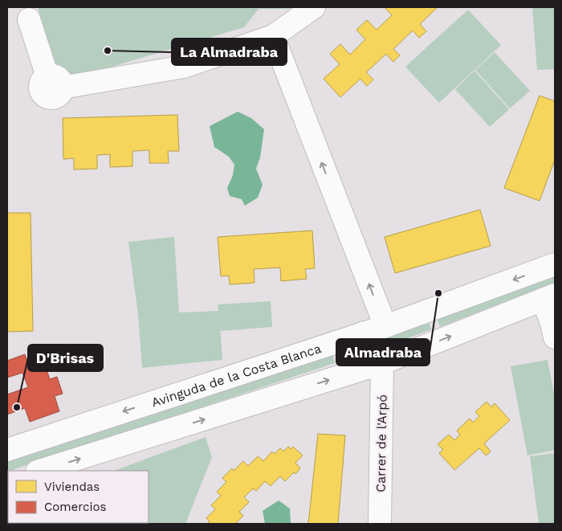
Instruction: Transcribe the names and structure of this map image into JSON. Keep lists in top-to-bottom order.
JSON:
{
  "streets": {
    "street": ["Avinguda de la Costa Blanca", "Carrer de l'Arpó"]
  },
  "crossings": [
    ["Avinguda de la Costa Blanca", "Carrer de l'Arpó"]
  ],
  "places": ["La Almadraba", "Almadraba", "D'Brisas"],
  "legend": ["Viviendas", "Comercios"]
}
